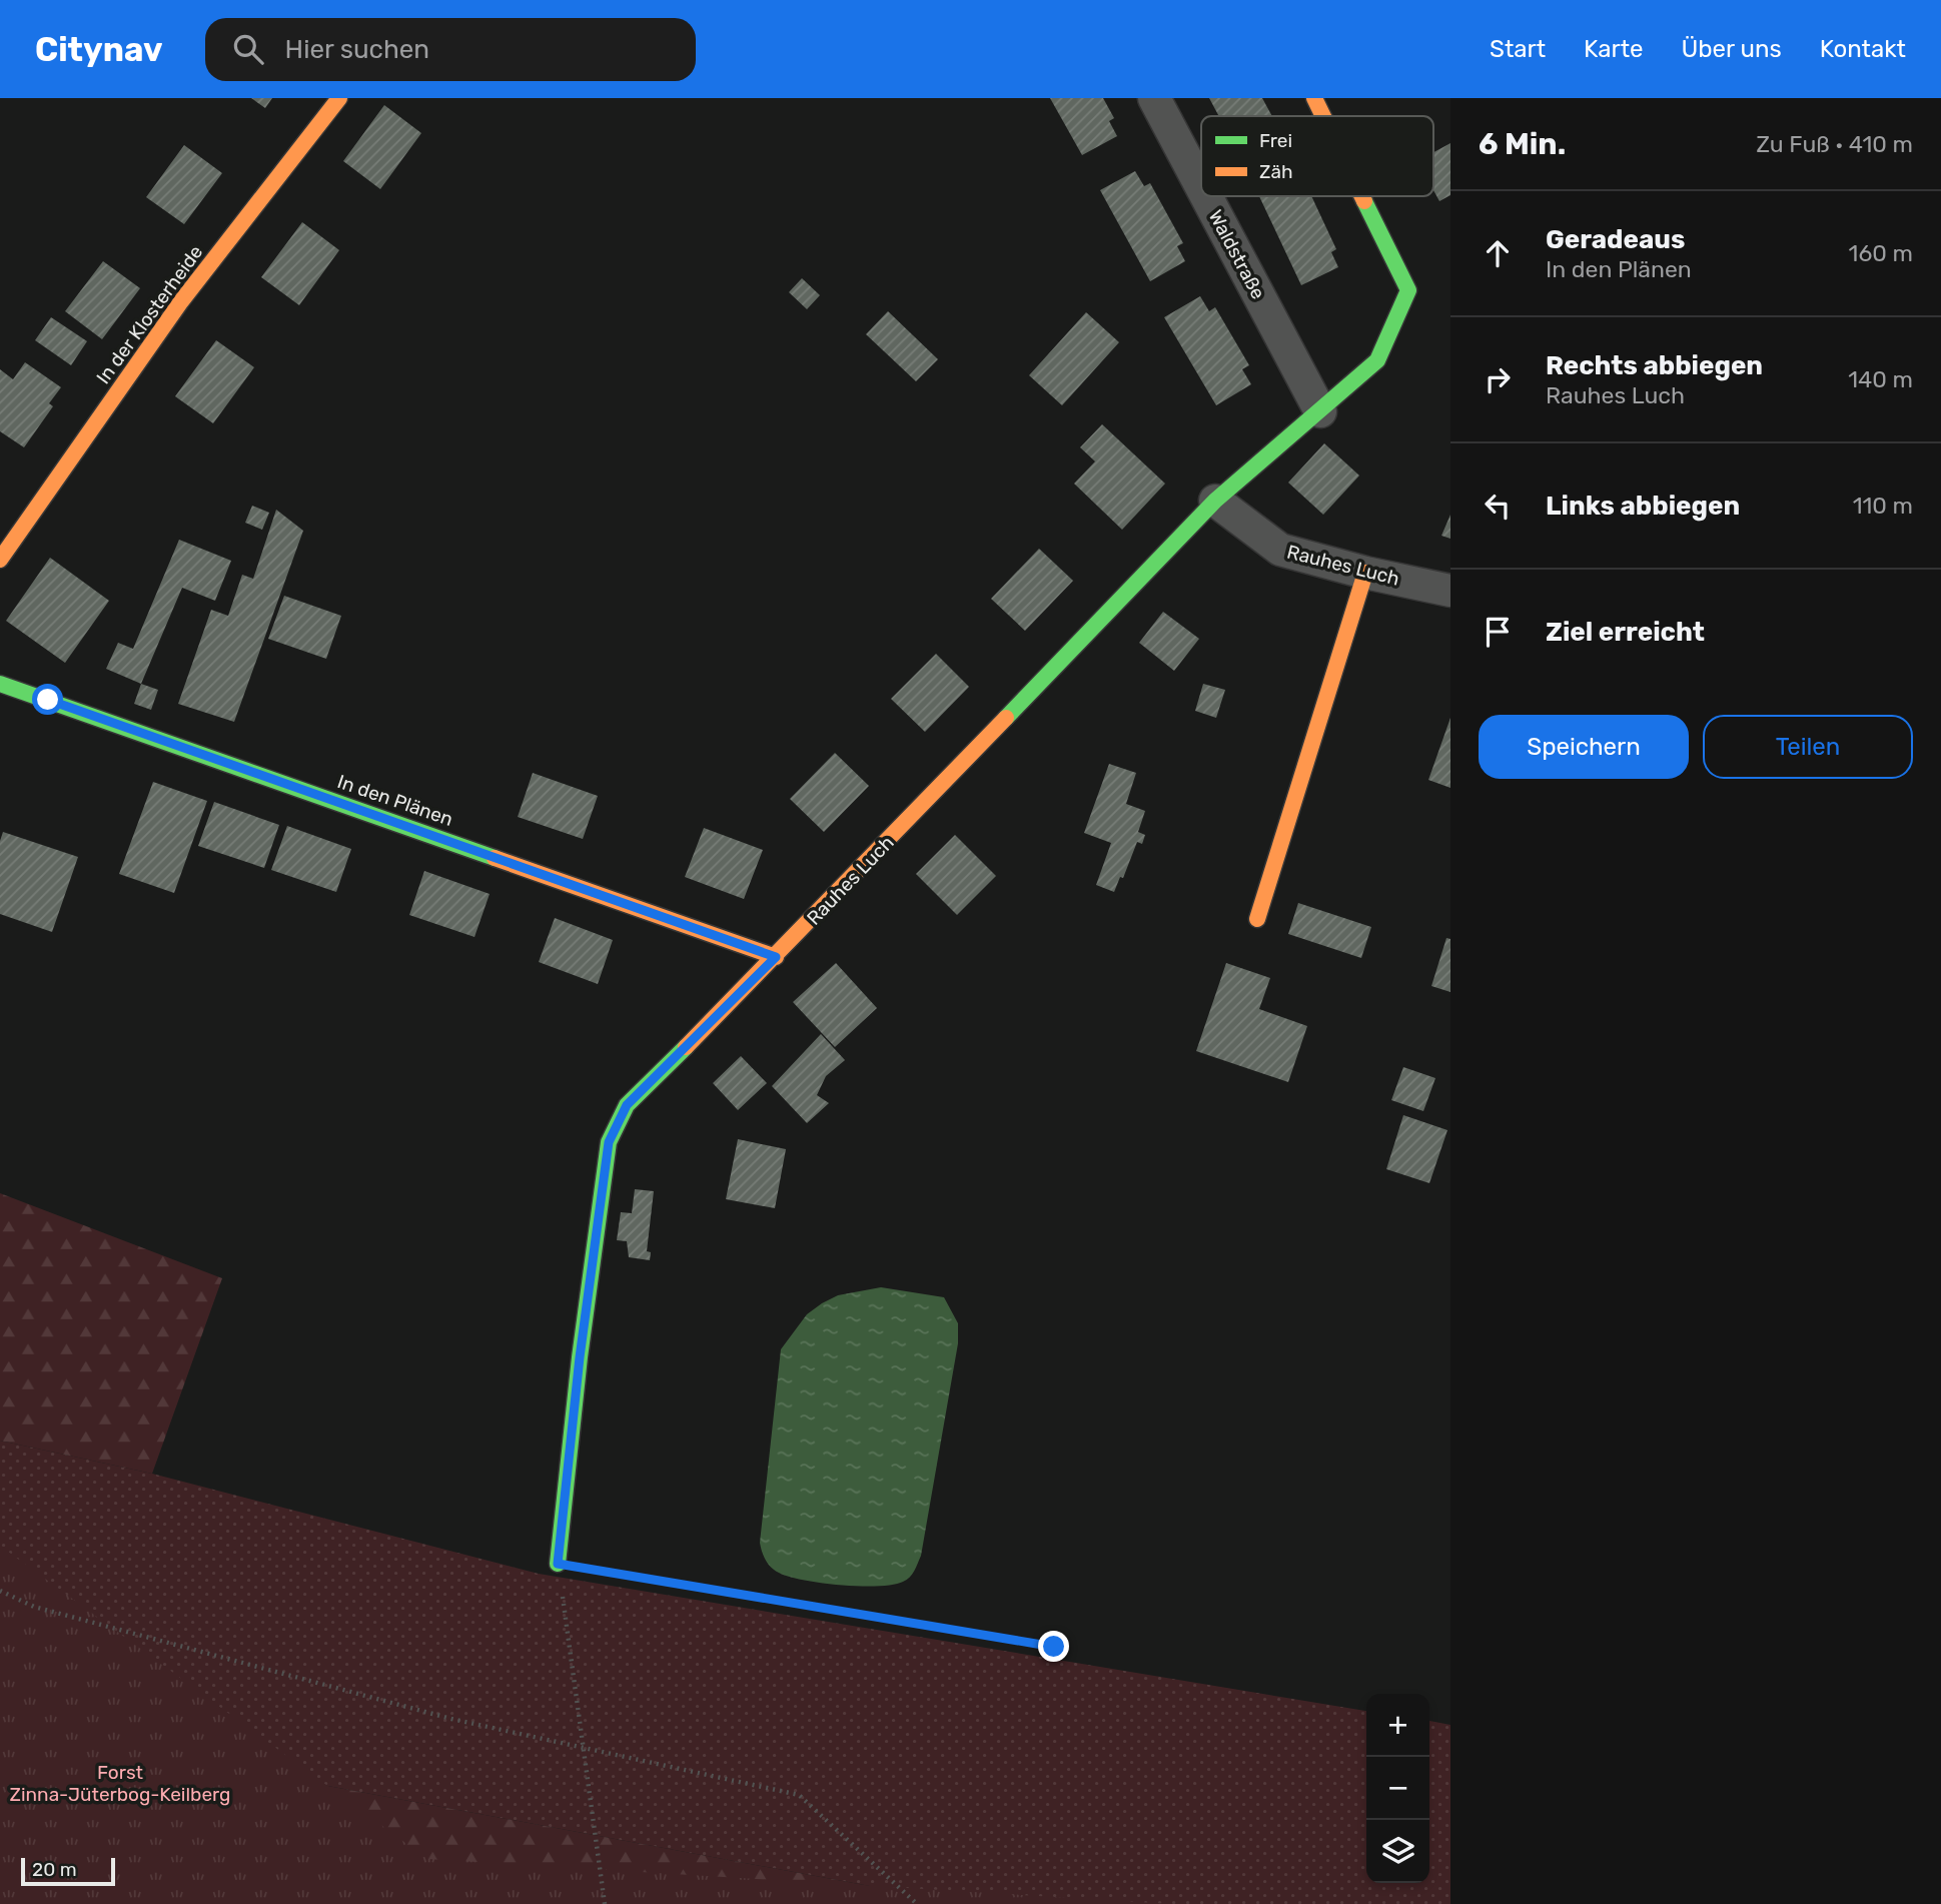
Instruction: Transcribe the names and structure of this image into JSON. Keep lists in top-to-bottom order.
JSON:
{
  "streets": {
    "street": [
      "Waldstraße",
      "In der Klosterheide",
      "Rauhes Luch",
      "In den Plänen"
    ]
  },
  "crossings": [
    ["Rauhes Luch", "In den Plänen"]
  ],
  "parks": ["Forst Zinna-Jüterbog-Keilberg"],
  "legend": ["Frei", "Zäh"],
  "scale_bar": "20 m",
  "page": {
    "header": "Citynav",
    "search": "Hier suchen",
    "nav": [
      "Start",
      "Karte",
      "Über uns",
      "Kontakt"
    ],
    "heading": ["6 Min.", "Zu Fuß · 410 m"],
    "list": [
      ["Geradeaus", "In den Plänen", "160 m"],
      ["Rechts abbiegen", "Rauhes Luch", "140 m"],
      ["Links abbiegen", "110 m"],
      "Ziel erreicht"
    ],
    "buttons": ["Speichern", "Teilen"],
    "map_buttons": ["+", "−"],
    "scale": "20 m"
  }
}
